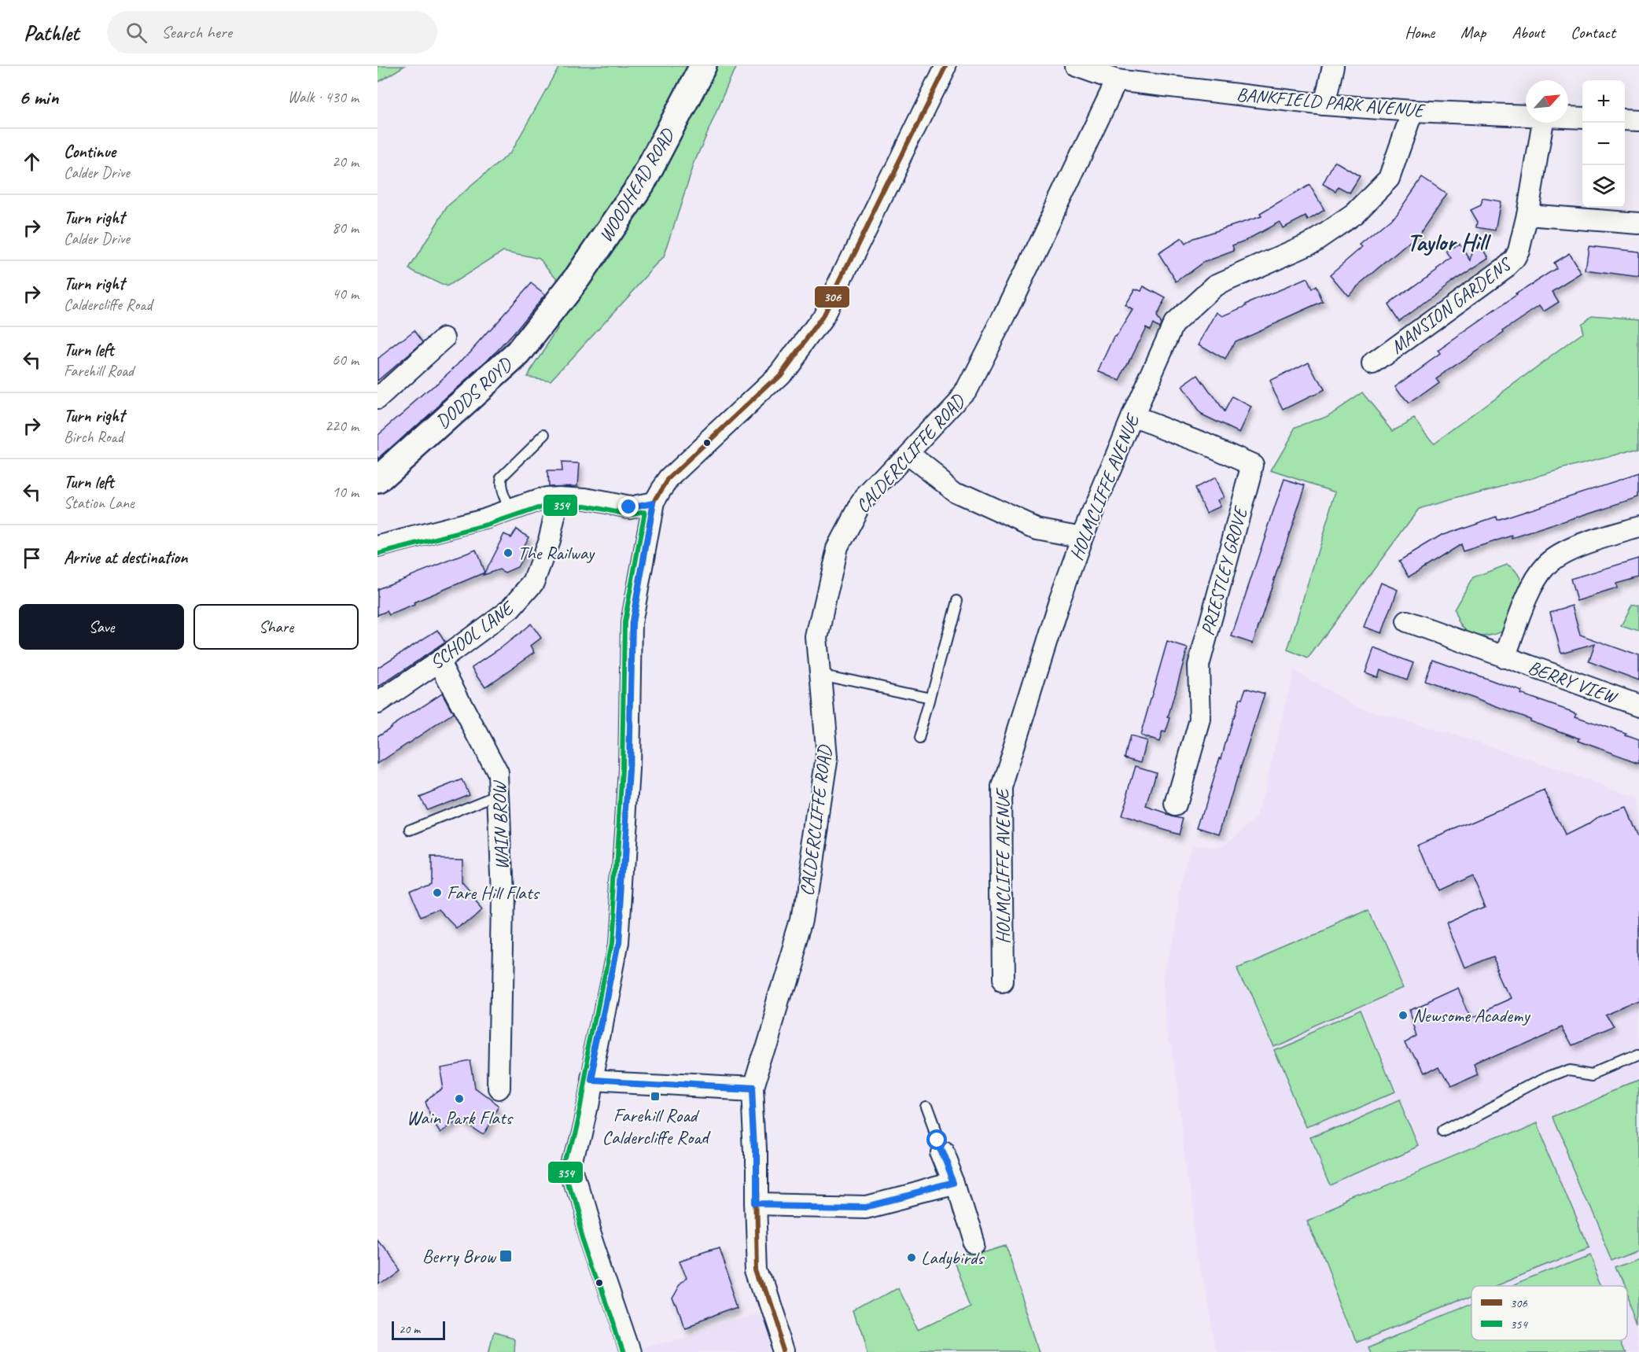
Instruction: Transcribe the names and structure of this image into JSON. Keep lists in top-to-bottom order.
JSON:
{
  "streets": {
    "main road": ["WOODHEAD ROAD", "DODDS ROYD"],
    "street": [
      "BANKFIELD PARK AVENUE",
      "MANSION GARDENS",
      "CALDERCLIFFE ROAD",
      "HOLMCLIFFE AVENUE",
      "PRIESTLEY GROVE",
      "SCHOOL LANE",
      "BERRY VIEW",
      "WAIN BROW"
    ]
  },
  "crossings": [
    ["BANKFIELD PARK AVENUE", "CALDERCLIFFE ROAD"],
    ["BANKFIELD PARK AVENUE", "HOLMCLIFFE AVENUE"],
    ["WOODHEAD ROAD", "DODDS ROYD"],
    ["HOLMCLIFFE AVENUE", "PRIESTLEY GROVE"],
    ["SCHOOL LANE", "WAIN BROW"]
  ],
  "districts": ["Taylor Hill"],
  "places": {
    "other": [
      "The Railway",
      "Fare Hill Flats",
      "Newsome Academy",
      "Wain Park Flats",
      "Ladybirds"
    ],
    "transit": ["Farehill Road Caldercliffe Road", "Berry Brow"]
  },
  "lines": ["transit line 306", "transit line 354"],
  "legend": ["306", "354"],
  "scale_bar": "20 m",
  "north": "top right",
  "page": {
    "header": "Pathlet",
    "search": "Search here",
    "nav": [
      "Home",
      "Map",
      "About",
      "Contact"
    ],
    "heading": ["6 min", "Walk · 430 m"],
    "map_buttons": ["+", "−"],
    "list": [
      ["Continue", "Calder Drive", "20 m"],
      ["Turn right", "Calder Drive", "80 m"],
      ["Turn right", "Caldercliffe Road", "40 m"],
      ["Turn left", "Farehill Road", "60 m"],
      ["Turn right", "Birch Road", "220 m"],
      ["Turn left", "Station Lane", "10 m"],
      "Arrive at destination"
    ],
    "buttons": ["Save", "Share"],
    "scale": "20 m"
  }
}
